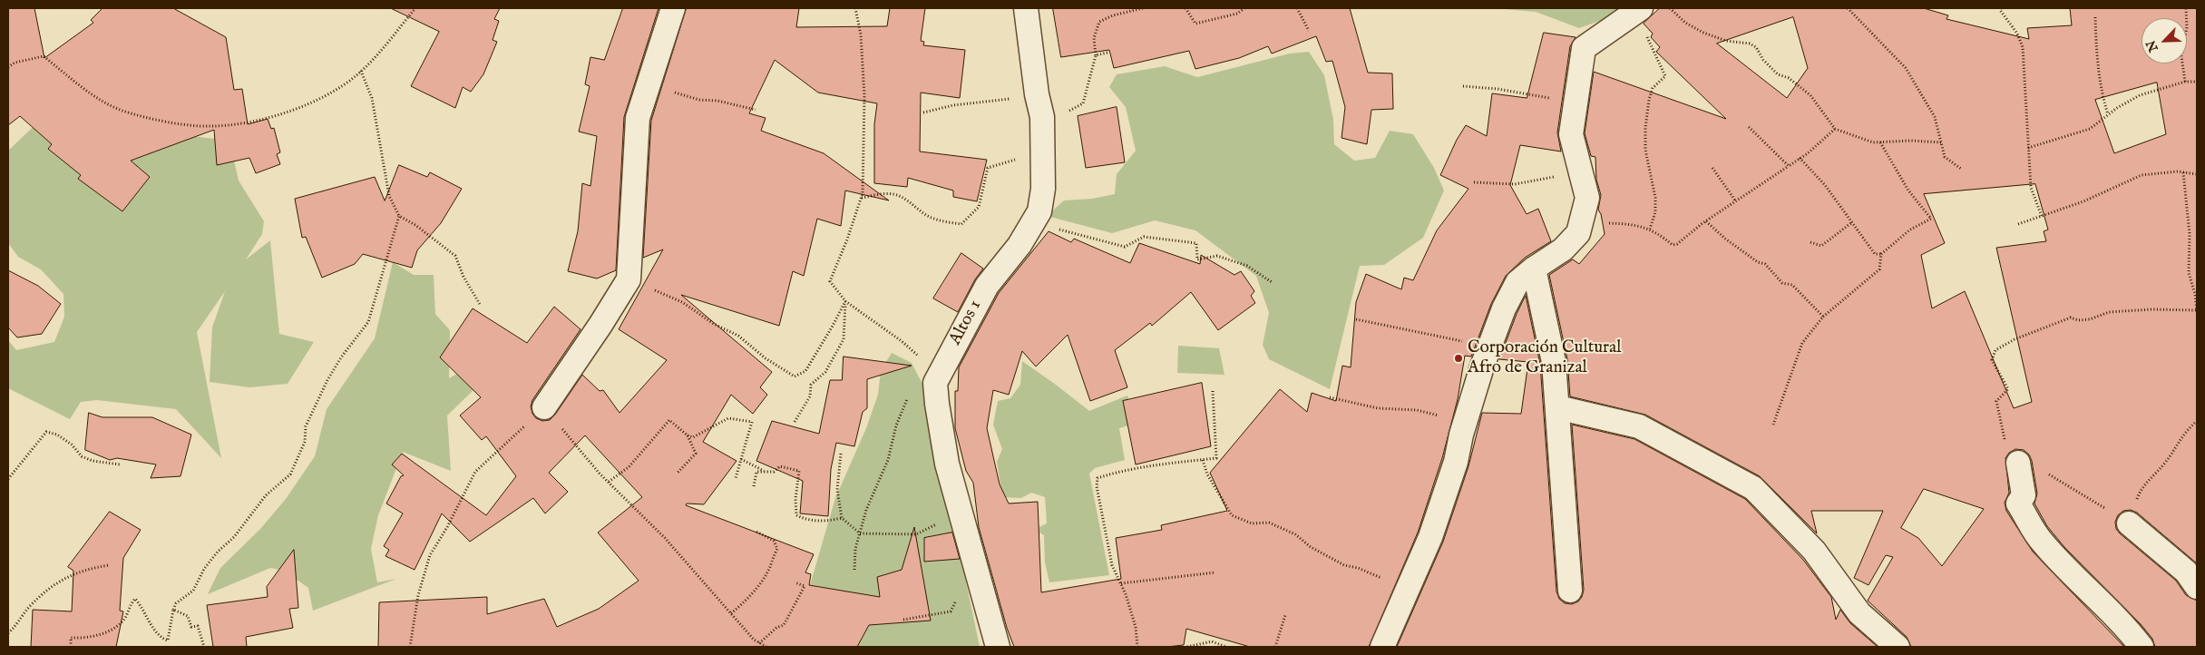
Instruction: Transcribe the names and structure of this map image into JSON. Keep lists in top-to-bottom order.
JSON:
{
  "streets": {
    "street": ["Altos 1"]
  },
  "places": ["Corporación Cultural Afro de Granizal"],
  "north": "bottom left"
}
